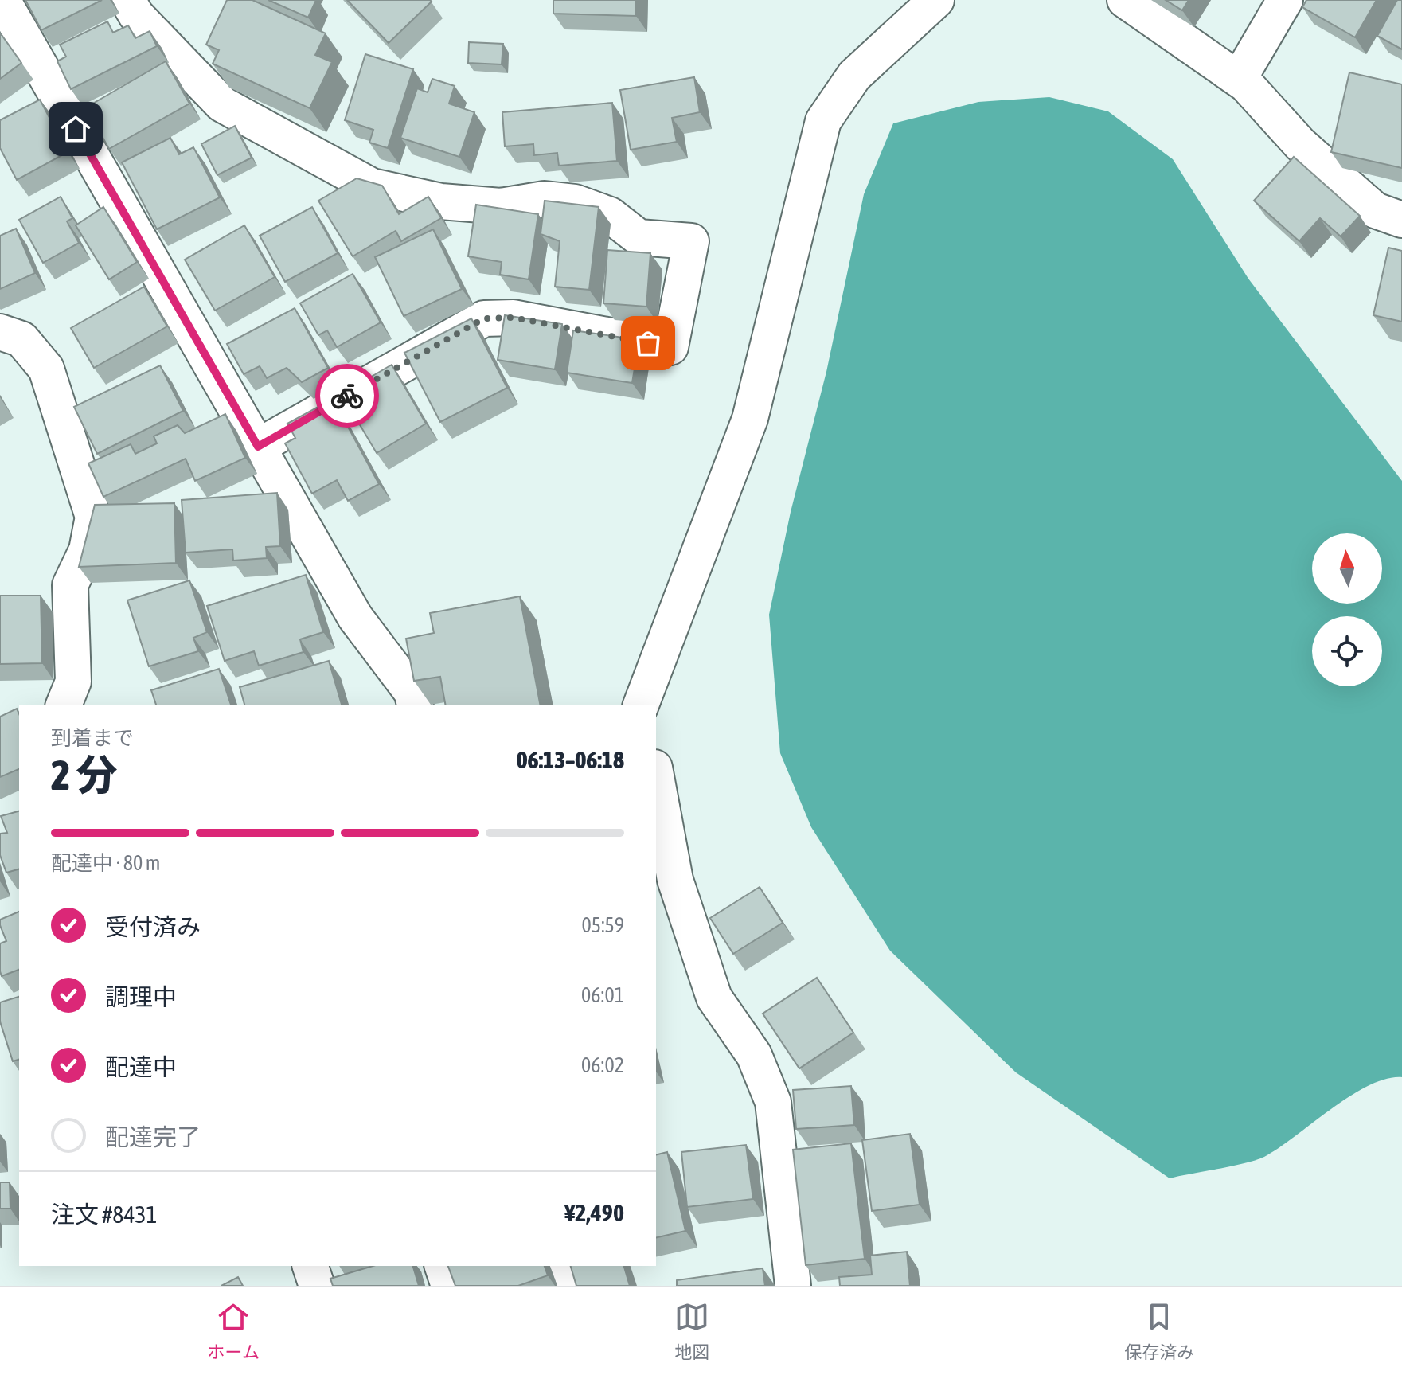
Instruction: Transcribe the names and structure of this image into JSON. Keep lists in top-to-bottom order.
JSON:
{
  "north": "top",
  "page": {
    "heading": ["2 分", "到着まで", "06:13–06:18"],
    "panel": ["注文 #8431", "¥2,490"],
    "bar": "配達中 · 80 m",
    "list": [
      ["受付済み", "05:59"],
      ["調理中", "06:01"],
      ["配達中", "06:02"],
      "配達完了"
    ],
    "tabs": ["ホーム", "地図", "保存済み"]
  }
}
